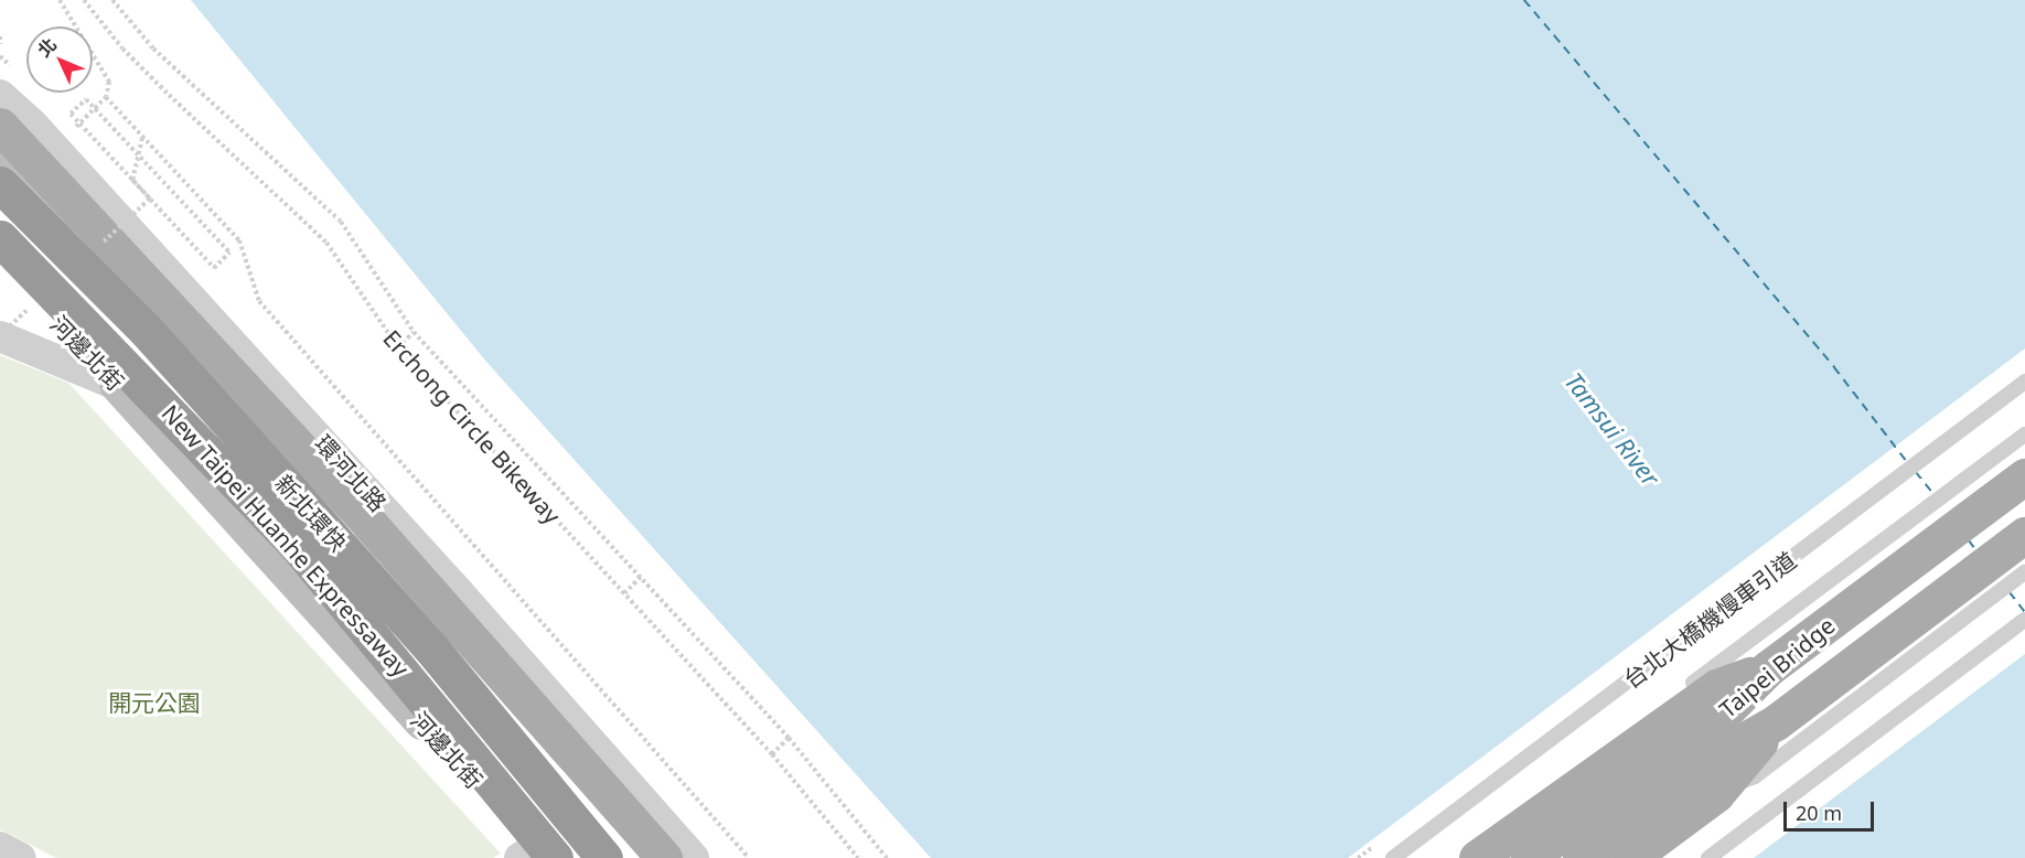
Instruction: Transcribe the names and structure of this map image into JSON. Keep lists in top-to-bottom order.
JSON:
{
  "streets": {
    "highway": ["新北環快", "New Taipei Huanhe Expressaway"],
    "main road": ["Taipei Bridge"],
    "street": ["河邊北街", "環河北路"],
    "lane": ["台北大橋機慢車引道"],
    "path": ["Erchong Circle Bikeway"]
  },
  "crossings": [
    ["河邊北街", "New Taipei Huanhe Expressaway"]
  ],
  "water": ["Tamsui River"],
  "parks": ["開元公園"],
  "scale_bar": "20 m",
  "north": "top left"
}
